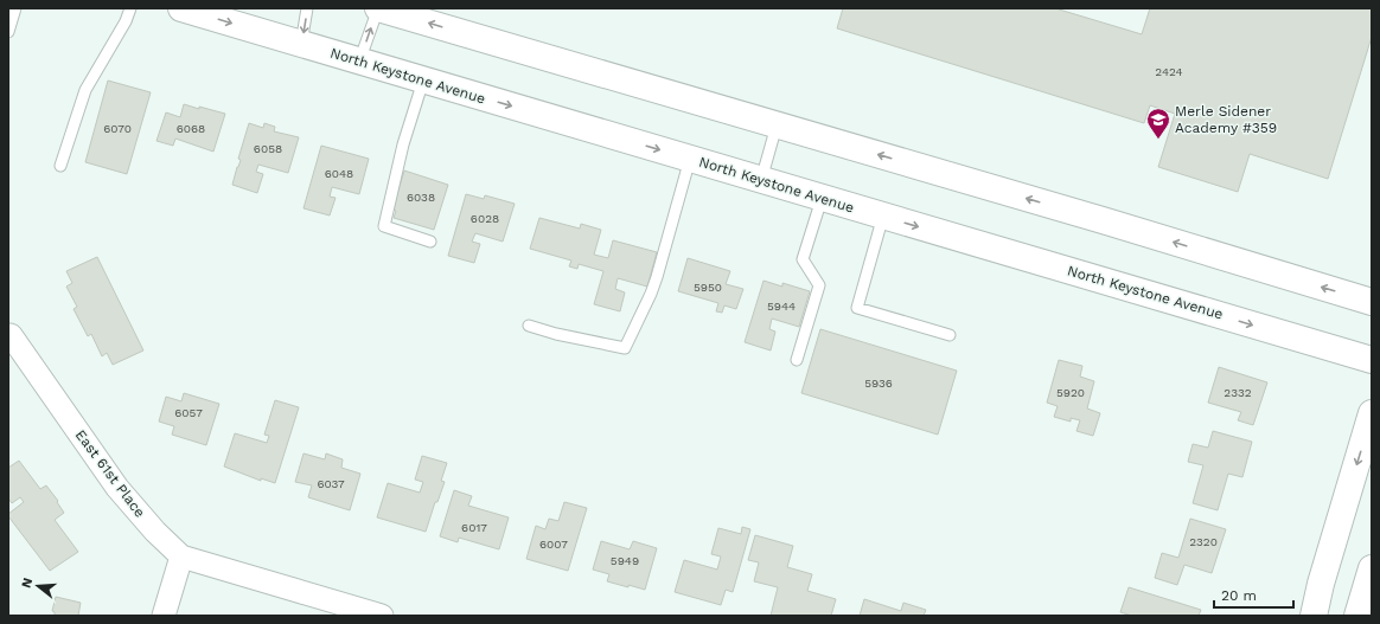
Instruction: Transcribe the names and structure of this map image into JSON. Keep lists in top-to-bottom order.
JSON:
{
  "streets": {
    "main road": ["North Keystone Avenue"],
    "street": ["East 61st Place"]
  },
  "places": {
    "school or university": ["Merle Sidener Academy #359"]
  },
  "house_numbers": [
    "2424",
    "6070",
    "6068",
    "6058",
    "6048",
    "6038",
    "6028",
    "5950",
    "5944",
    "5936",
    "5920",
    "2332",
    "6057",
    "6037",
    "6017",
    "2320",
    "6007",
    "5949"
  ],
  "scale_bar": "20 m",
  "north": "left"
}
